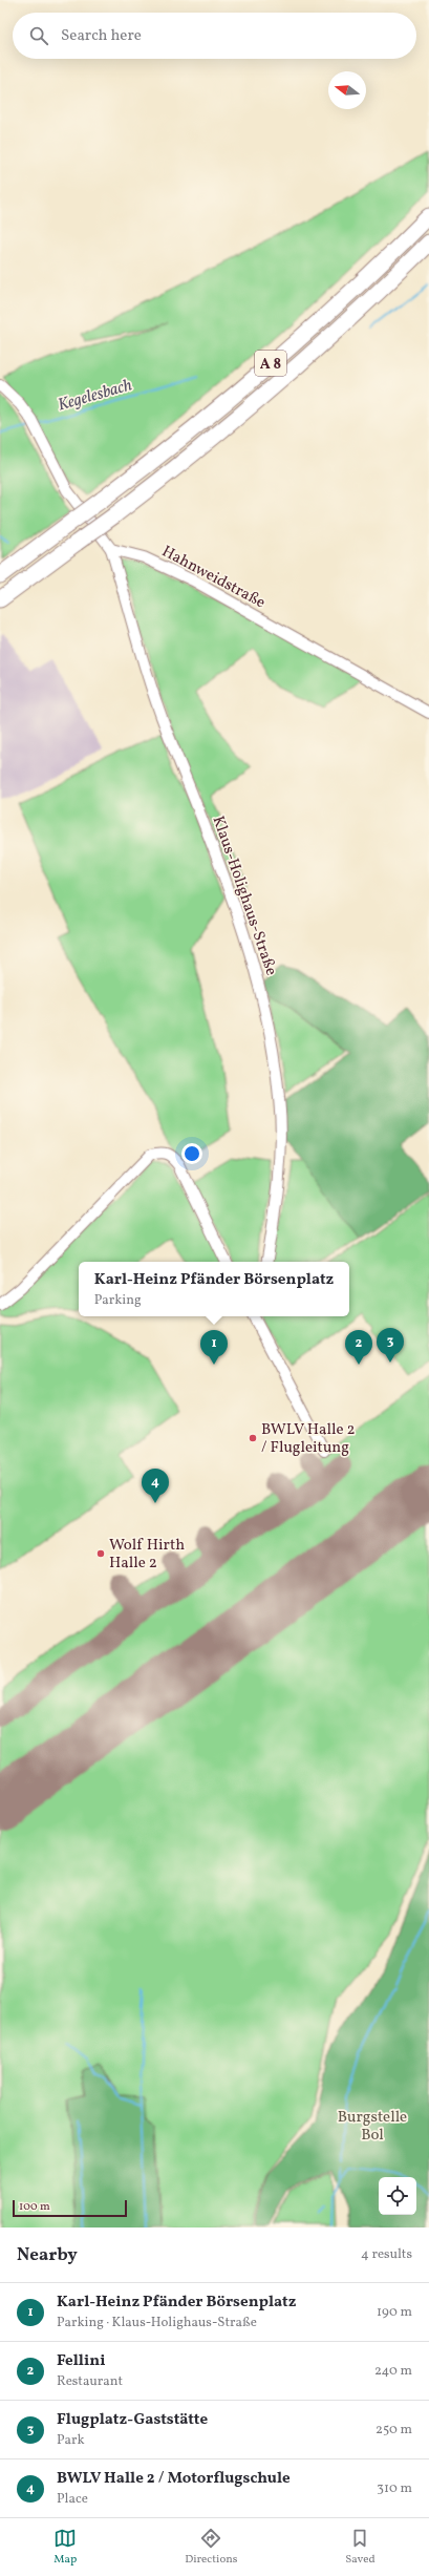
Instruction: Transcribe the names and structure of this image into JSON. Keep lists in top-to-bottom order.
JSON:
{
  "streets": {
    "highway": ["A 8"],
    "street": ["Hahnweidstraße", "Klaus-Holighaus-Straße"]
  },
  "crossings": [
    ["Hahnweidstraße", "Klaus-Holighaus-Straße"]
  ],
  "water": ["Kegelesbach"],
  "parks": ["Burgstelle Bol"],
  "places": ["BWLV Halle 2 / Flugleitung", "Wolf Hirth Halle 2"],
  "scale_bar": "100 m",
  "north": "left",
  "page": {
    "search": "Search here",
    "popup": ["Karl-Heinz Pfänder Börsenplatz", "Parking"],
    "pins": [
      "3",
      "1",
      "2",
      "4"
    ],
    "scale": "100 m",
    "heading": ["Nearby", "4 results"],
    "list": [
      {
        "mark": "1",
        "name": "Karl-Heinz Pfänder Börsenplatz",
        "note": "Parking · Klaus-Holighaus-Straße",
        "value": "190 m"
      },
      {
        "mark": "2",
        "name": "Fellini",
        "note": "Restaurant",
        "value": "240 m"
      },
      {
        "mark": "3",
        "name": "Flugplatz-Gaststätte",
        "note": "Park",
        "value": "250 m"
      },
      {
        "mark": "4",
        "name": "BWLV Halle 2 / Motorflugschule",
        "note": "Place",
        "value": "310 m"
      }
    ],
    "nav": ["Map", "Directions", "Saved"]
  }
}
